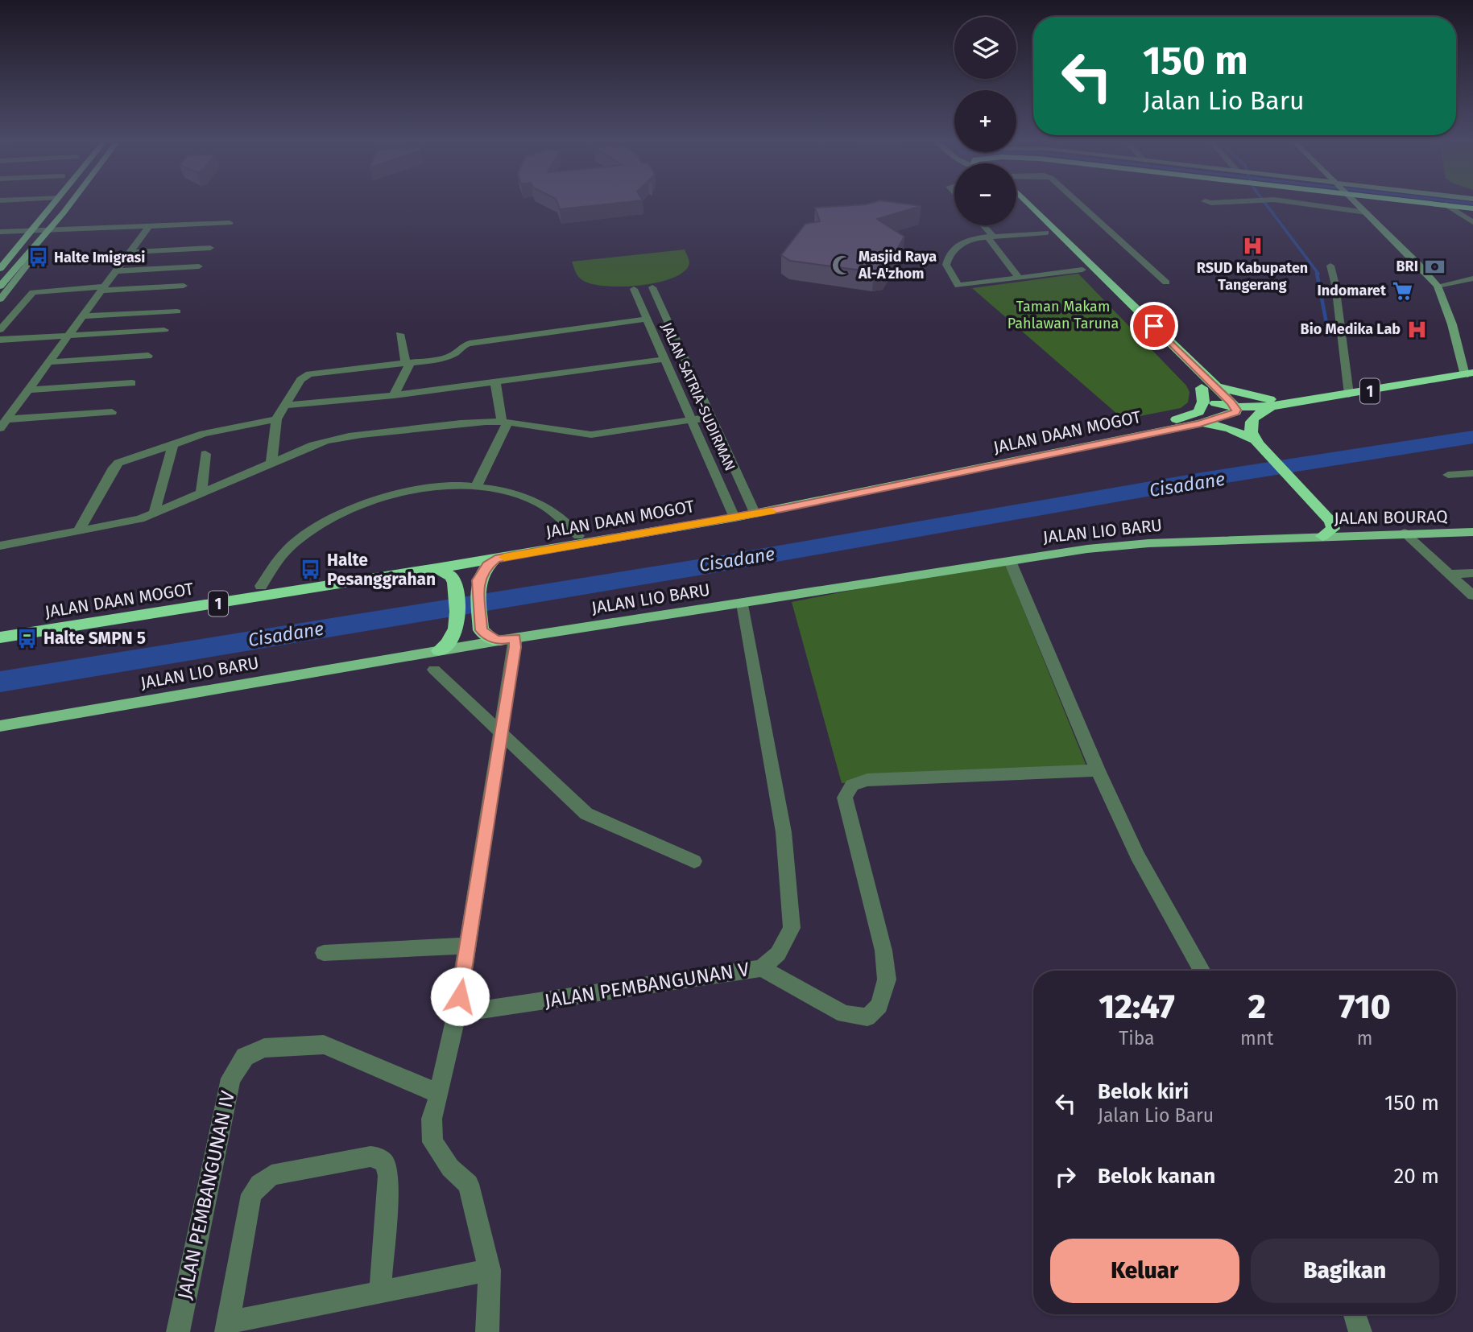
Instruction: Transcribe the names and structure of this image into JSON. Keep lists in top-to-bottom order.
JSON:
{
  "streets": {
    "highway": ["1", "JALAN DAAN MOGOT"],
    "main road": ["JALAN BOURAQ", "JALAN LIO BARU"],
    "street": ["JALAN SATRIA-SUDIRMAN", "JALAN PEMBANGUNAN V", "JALAN PEMBANGUNAN IV"]
  },
  "crossings": [
    ["JALAN SATRIA-SUDIRMAN", "JALAN DAAN MOGOT"],
    ["JALAN BOURAQ", "JALAN LIO BARU"],
    ["JALAN LIO BARU", "JALAN PEMBANGUNAN V"]
  ],
  "water": ["Cisadane"],
  "parks": ["Taman Makam Pahlawan Taruna"],
  "places": {
    "hospital": ["RSUD Kabupaten Tangerang", "Bio Medika Lab"],
    "bus stop": ["Halte Imigrasi", "Halte Pesanggrahan", "Halte SMPN 5"],
    "mosque": ["Masjid Raya Al-A'zhom"],
    "bank": ["BRI"],
    "supermarket": ["Indomaret"]
  },
  "page": {
    "map_buttons": ["+", "−"],
    "turn": ["150 m", "Jalan Lio Baru"],
    "eta": [
      "12:47",
      "Tiba",
      "2",
      "mnt",
      "710",
      "m"
    ],
    "list": [
      {
        "name": "Belok kiri",
        "note": "Jalan Lio Baru",
        "value": "150 m"
      },
      {
        "name": "Belok kanan",
        "value": "20 m"
      }
    ],
    "buttons": ["Keluar", "Bagikan"]
  }
}
